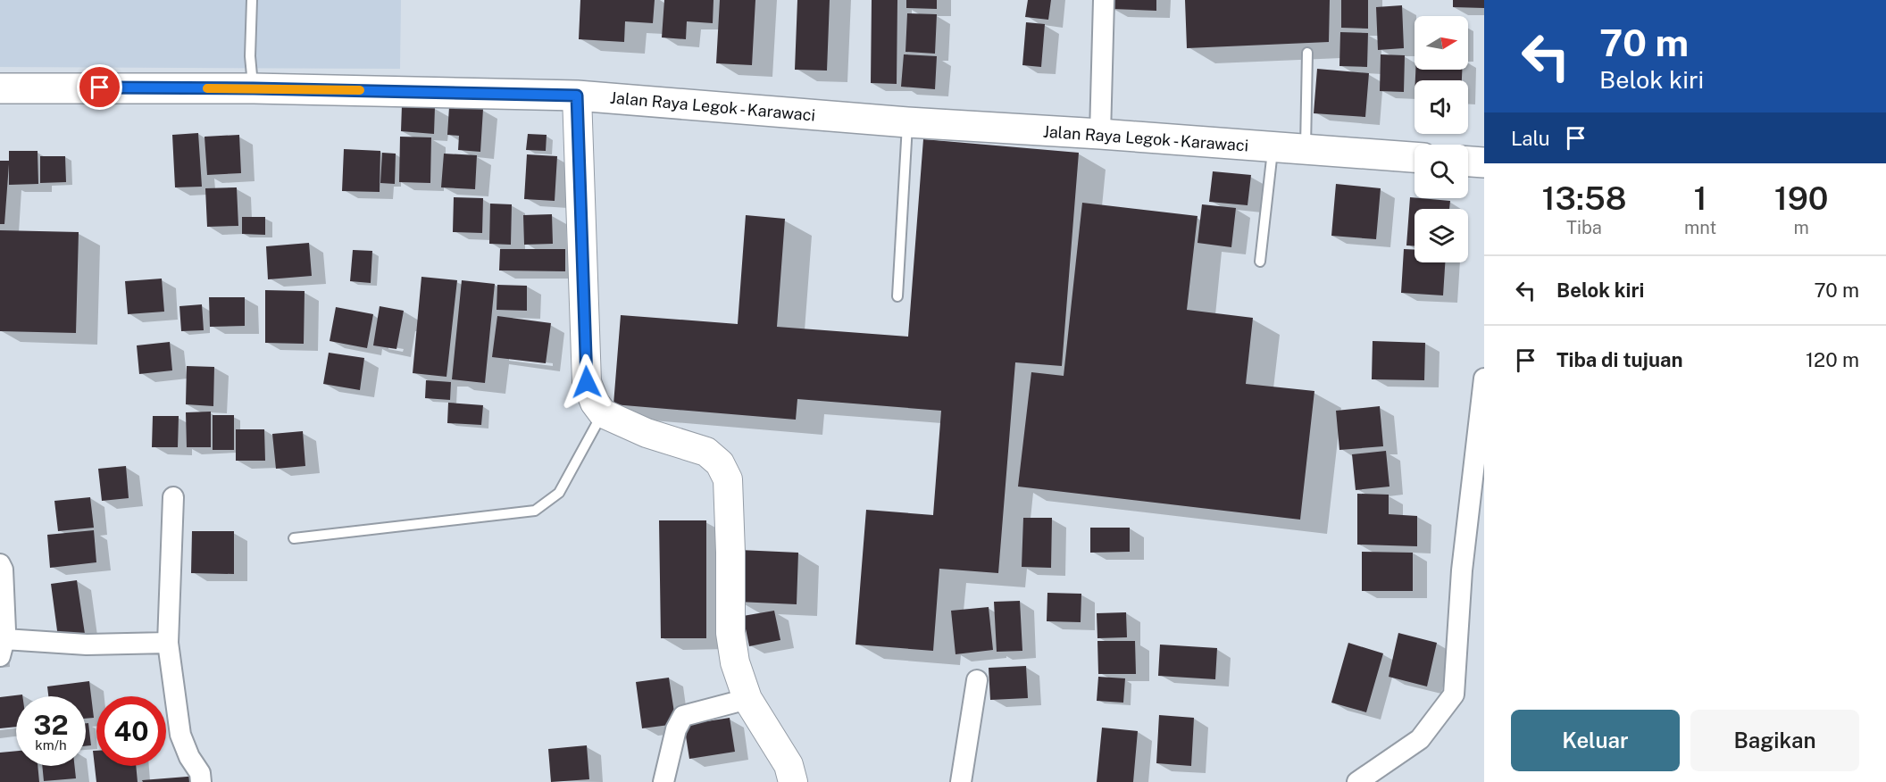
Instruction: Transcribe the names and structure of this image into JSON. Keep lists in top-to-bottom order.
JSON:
{
  "streets": {
    "main road": ["Jalan Raya Legok - Karawaci"]
  },
  "north": "right",
  "page": {
    "turn": ["70 m", "Belok kiri"],
    "then": "Lalu",
    "eta": [
      "13:58",
      "Tiba",
      "1",
      "mnt",
      "190",
      "m"
    ],
    "list": [
      {
        "name": "Belok kiri",
        "value": "70 m"
      },
      {
        "name": "Tiba di tujuan",
        "value": "120 m"
      }
    ],
    "speed": "32 km/h",
    "limit": "40",
    "buttons": ["Keluar", "Bagikan"]
  }
}
